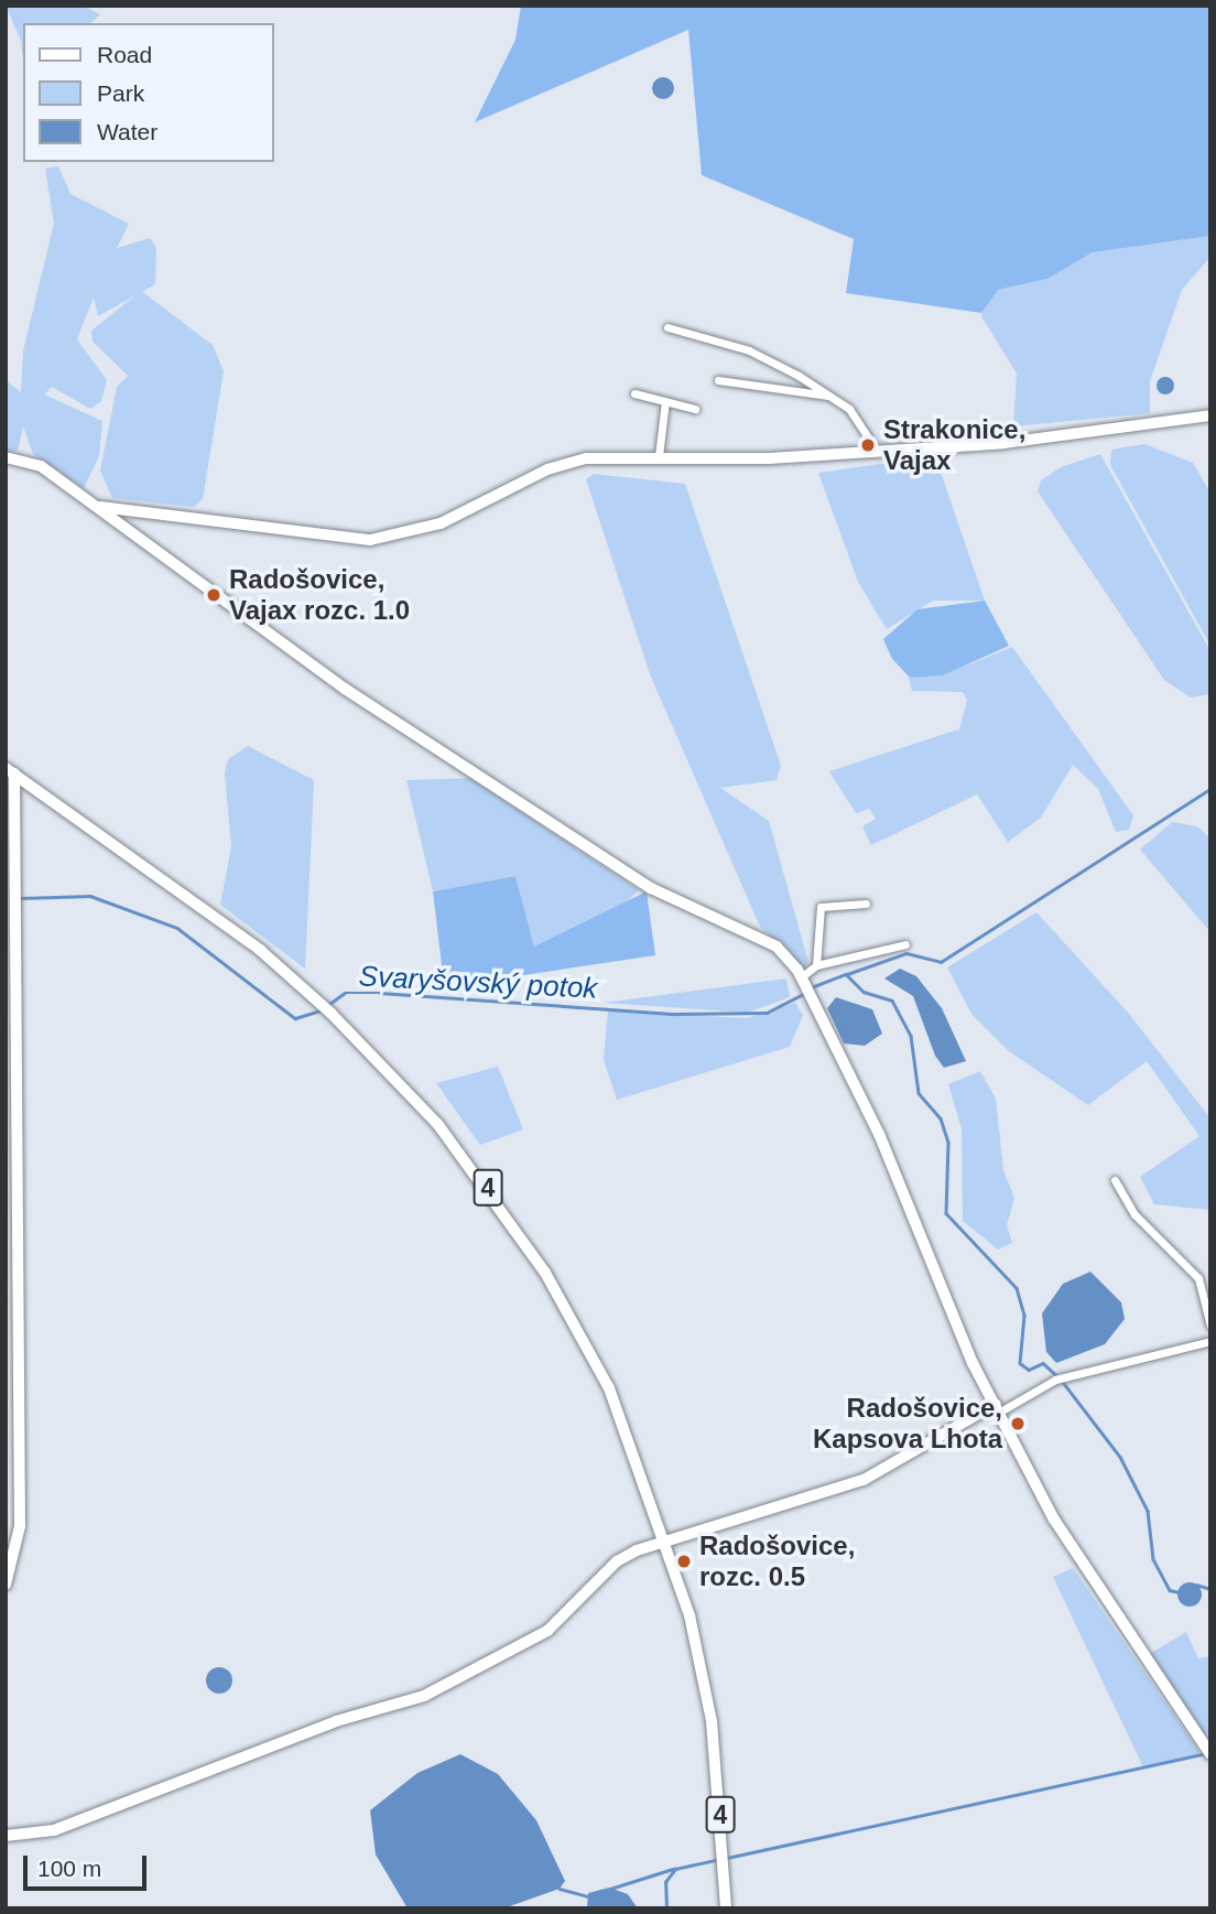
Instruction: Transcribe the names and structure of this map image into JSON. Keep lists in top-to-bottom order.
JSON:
{
  "streets": {
    "main road": ["4"]
  },
  "water": ["Svaryšovský potok"],
  "places": [
    "Strakonice, Vajax",
    "Radošovice, Vajax rozc. 1.0",
    "Radošovice, Kapsova Lhota",
    "Radošovice, rozc. 0.5"
  ],
  "legend": ["Road", "Park", "Water"],
  "scale_bar": "100 m"
}
